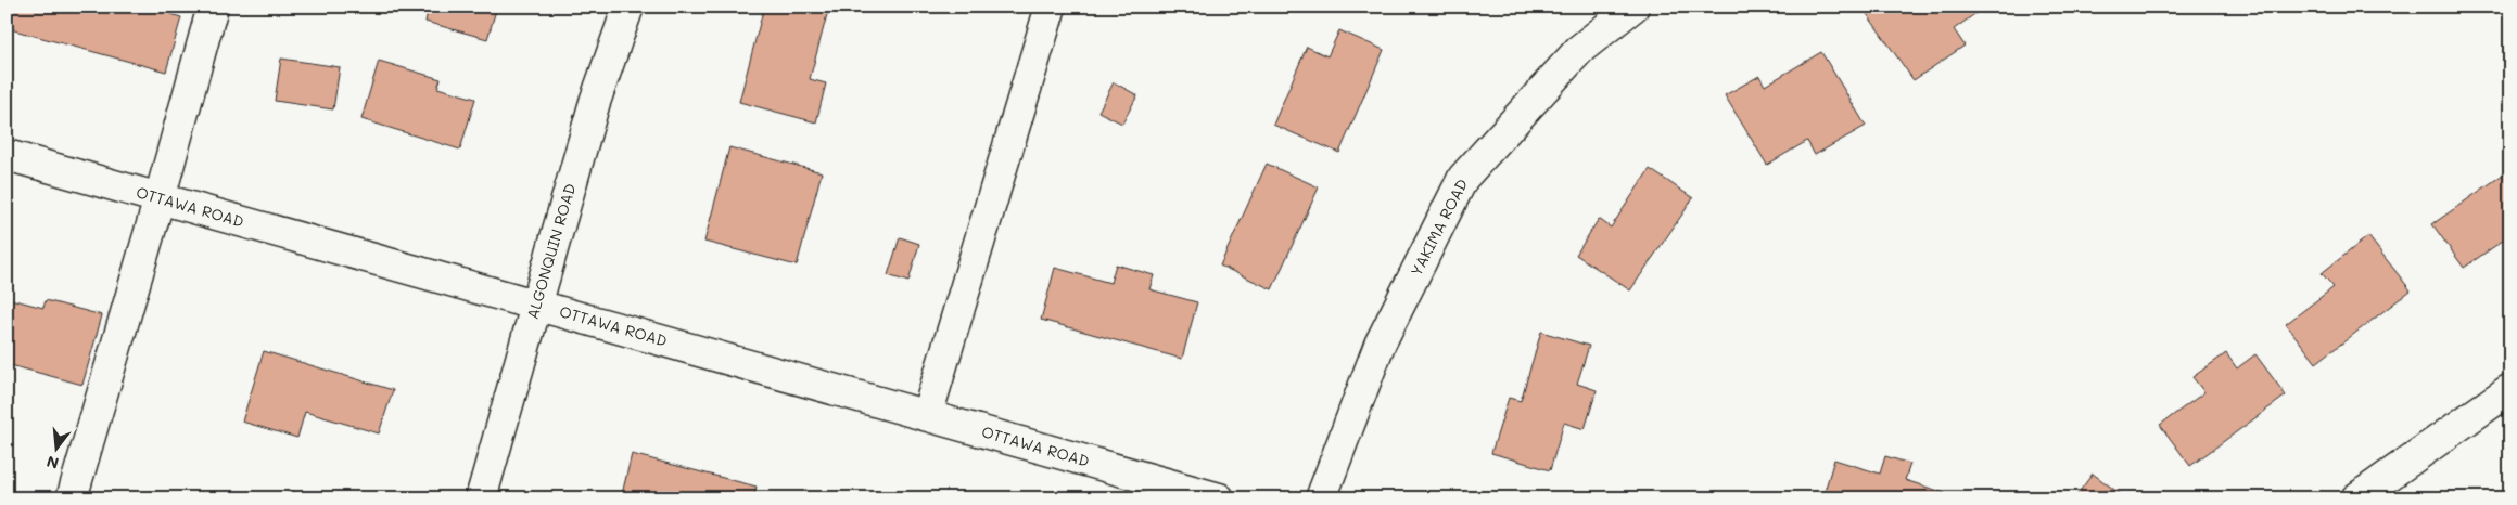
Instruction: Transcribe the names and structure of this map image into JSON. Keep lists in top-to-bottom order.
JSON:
{
  "streets": {
    "street": ["OTTAWA ROAD", "YAKIMA ROAD", "ALGONQUIN ROAD"]
  },
  "crossings": [
    ["OTTAWA ROAD", "ALGONQUIN ROAD"]
  ],
  "north": "bottom"
}
